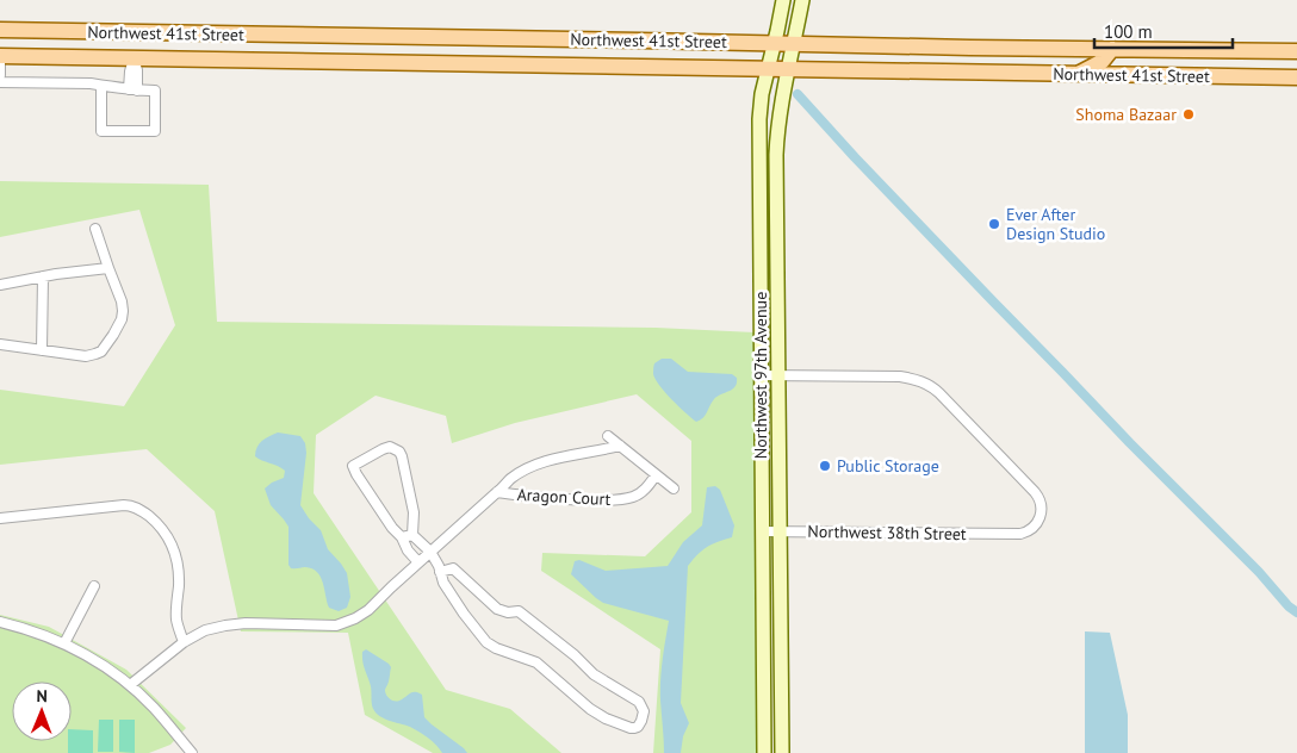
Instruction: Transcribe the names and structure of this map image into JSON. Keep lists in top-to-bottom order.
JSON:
{
  "streets": {
    "main road": ["Northwest 41st Street"],
    "street": ["Northwest 97th Avenue", "Aragon Court", "Northwest 38th Street"]
  },
  "crossings": [
    ["Northwest 41st Street", "Northwest 97th Avenue"],
    ["Northwest 97th Avenue", "Northwest 38th Street"]
  ],
  "places": ["Shoma Bazaar", "Ever After Design Studio", "Public Storage"],
  "scale_bar": "100 m",
  "north": "top"
}
